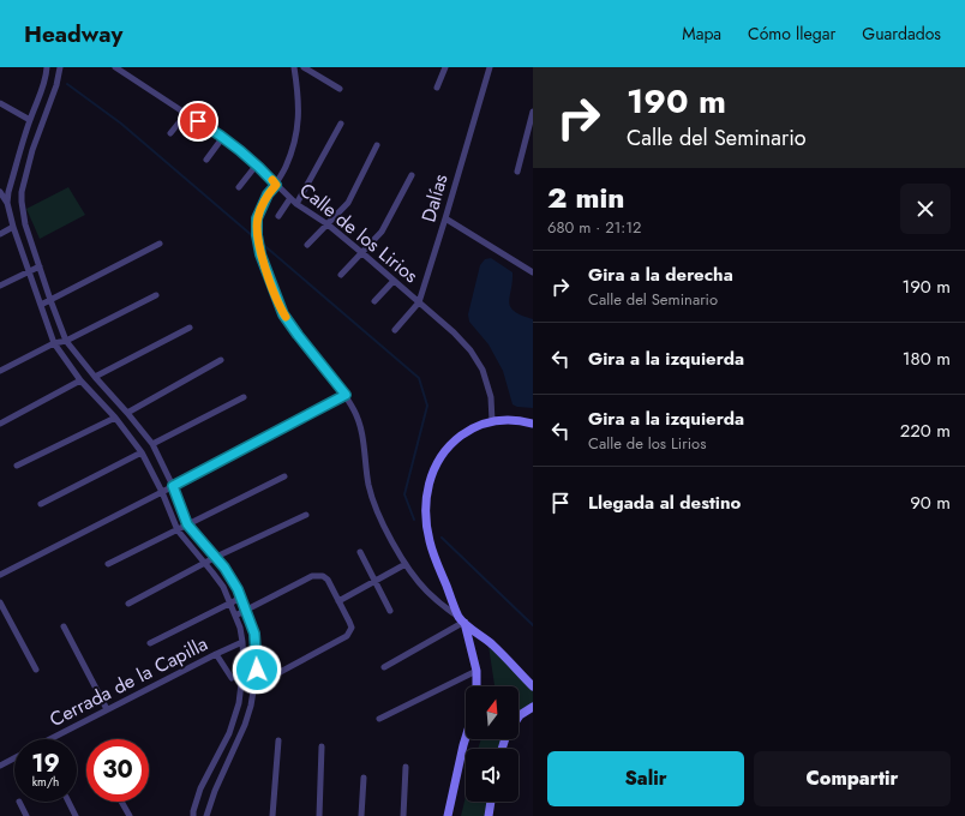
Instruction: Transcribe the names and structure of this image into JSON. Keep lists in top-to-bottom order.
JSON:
{
  "streets": {
    "street": ["Dalías", "Calle de los Lirios", "Cerrada de la Capilla"]
  },
  "crossings": [
    ["Dalías", "Calle de los Lirios"]
  ],
  "north": "top",
  "page": {
    "header": "Headway",
    "nav": ["Mapa", "Cómo llegar", "Guardados"],
    "turn": ["190 m", "Calle del Seminario"],
    "heading": ["2 min", "680 m · 21:12"],
    "list": [
      {
        "name": "Gira a la derecha",
        "note": "Calle del Seminario",
        "value": "190 m"
      },
      {
        "name": "Gira a la izquierda",
        "value": "180 m"
      },
      {
        "name": "Gira a la izquierda",
        "note": "Calle de los Lirios",
        "value": "220 m"
      },
      {
        "name": "Llegada al destino",
        "value": "90 m"
      }
    ],
    "speed": "19 km/h",
    "limit": "30",
    "buttons": ["Salir", "Compartir"]
  }
}
